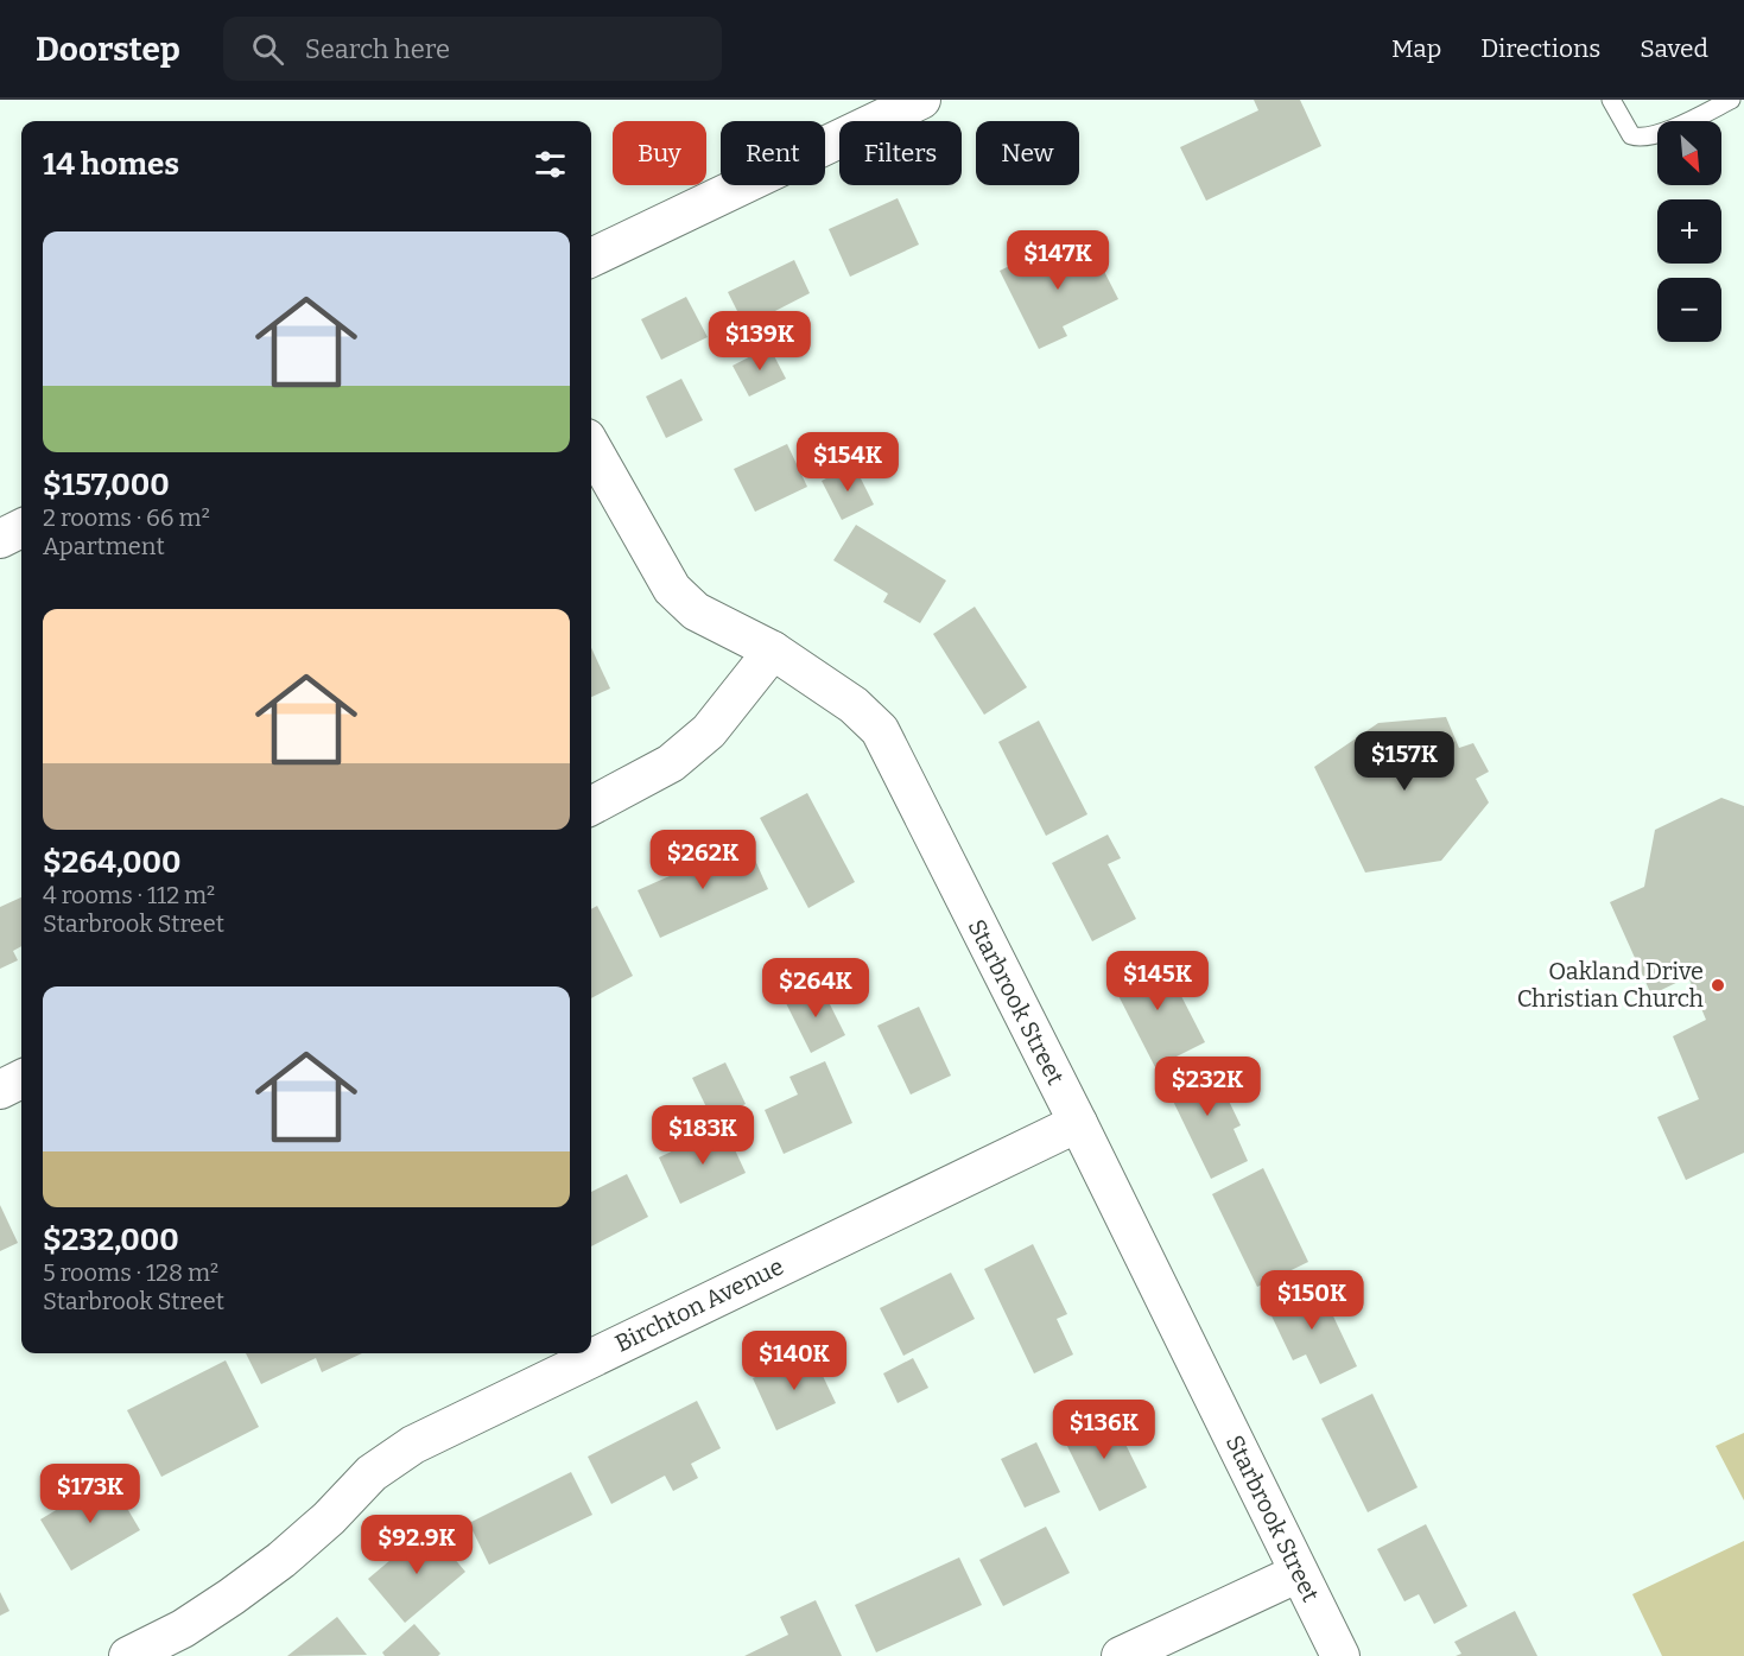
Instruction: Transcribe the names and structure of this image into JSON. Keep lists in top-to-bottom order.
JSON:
{
  "streets": {
    "street": ["Starbrook Street", "Birchton Avenue"]
  },
  "crossings": [
    ["Starbrook Street", "Birchton Avenue"]
  ],
  "places": ["Oakland Drive Christian Church"],
  "north": "bottom right",
  "page": {
    "header": "Doorstep",
    "search": "Search here",
    "nav": ["Map", "Directions", "Saved"],
    "map_buttons": ["+", "−"],
    "chip": [
      "Buy",
      "Rent",
      "Filters",
      "New"
    ],
    "heading": "14 homes",
    "list": [
      {
        "name": "$157,000",
        "note": "2 rooms · 66 m² · Apartment"
      },
      {
        "name": "$264,000",
        "note": "4 rooms · 112 m² · Starbrook Street"
      },
      {
        "name": "$232,000",
        "note": "5 rooms · 128 m² · Starbrook Street"
      }
    ],
    "price": [
      "$147K",
      "$139K",
      "$154K",
      "$157K",
      "$262K",
      "$145K",
      "$264K",
      "$232K",
      "$183K",
      "$150K",
      "$140K",
      "$136K",
      "$173K",
      "$92.9K"
    ]
  }
}
